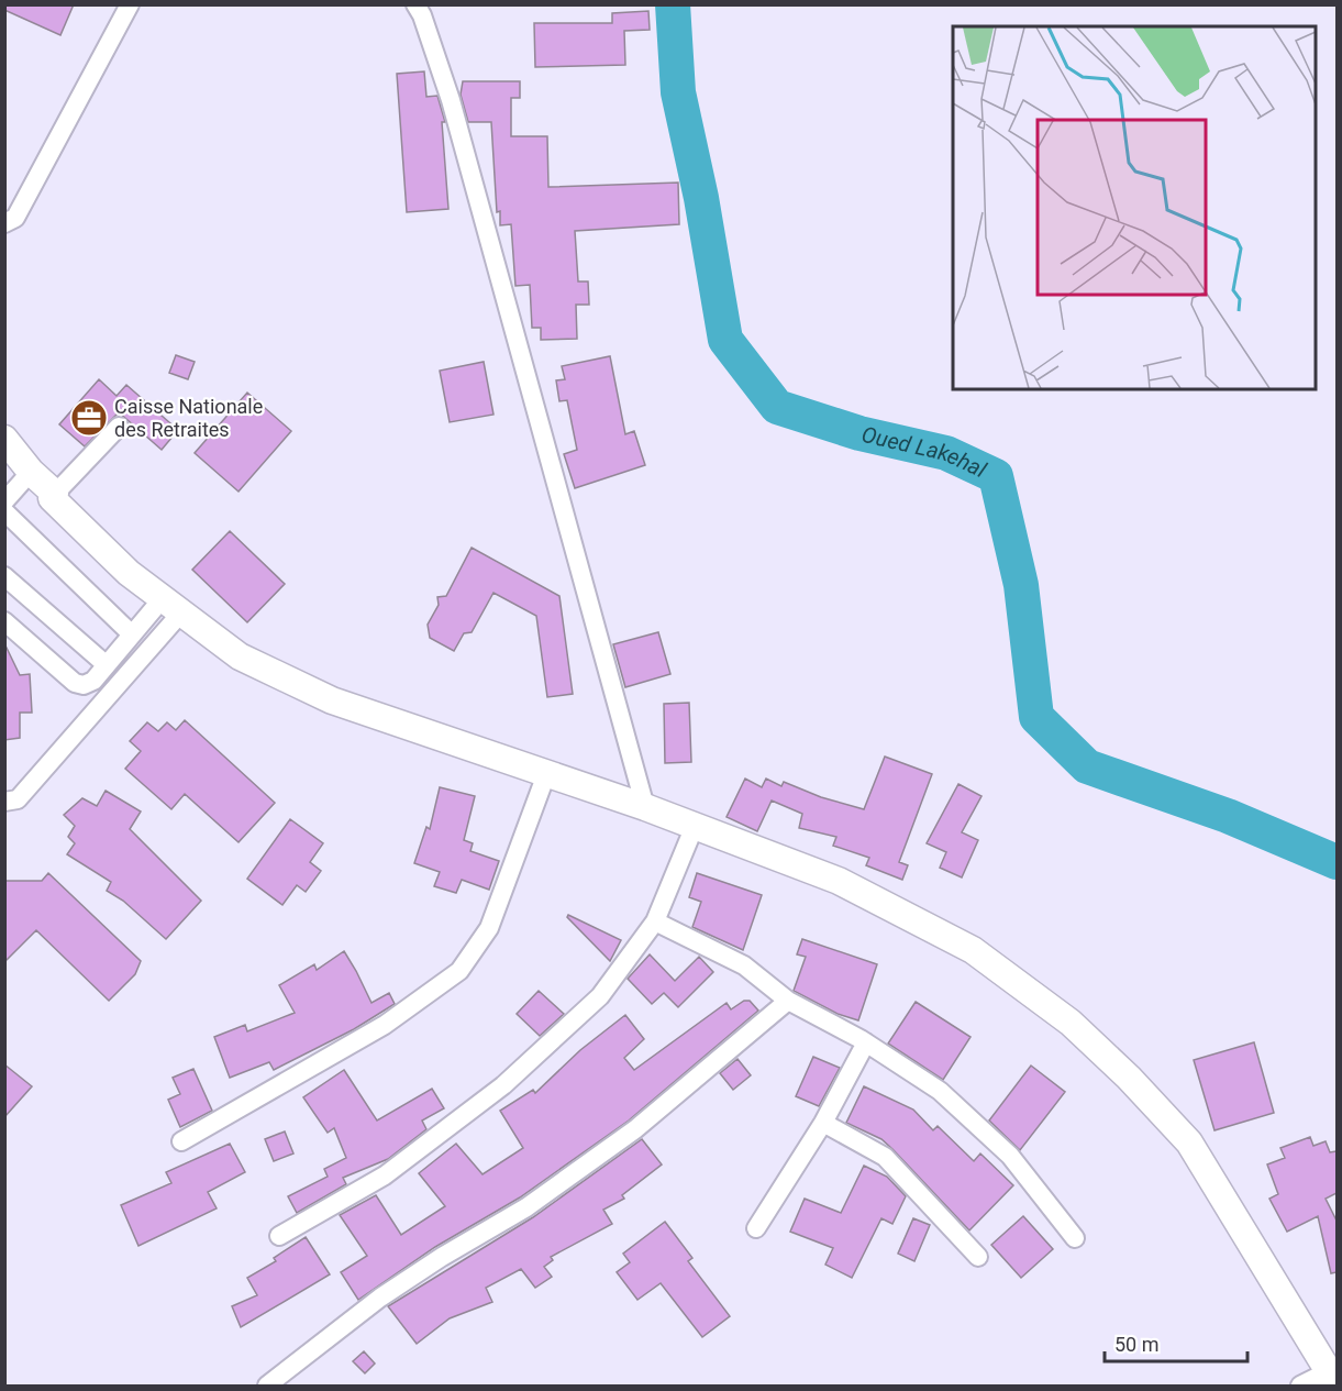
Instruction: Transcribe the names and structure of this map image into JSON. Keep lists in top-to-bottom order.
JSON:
{
  "water": ["Oued Lakehal"],
  "places": {
    "office": ["Caisse Nationale des Retraites"]
  },
  "scale_bar": "50 m"
}
